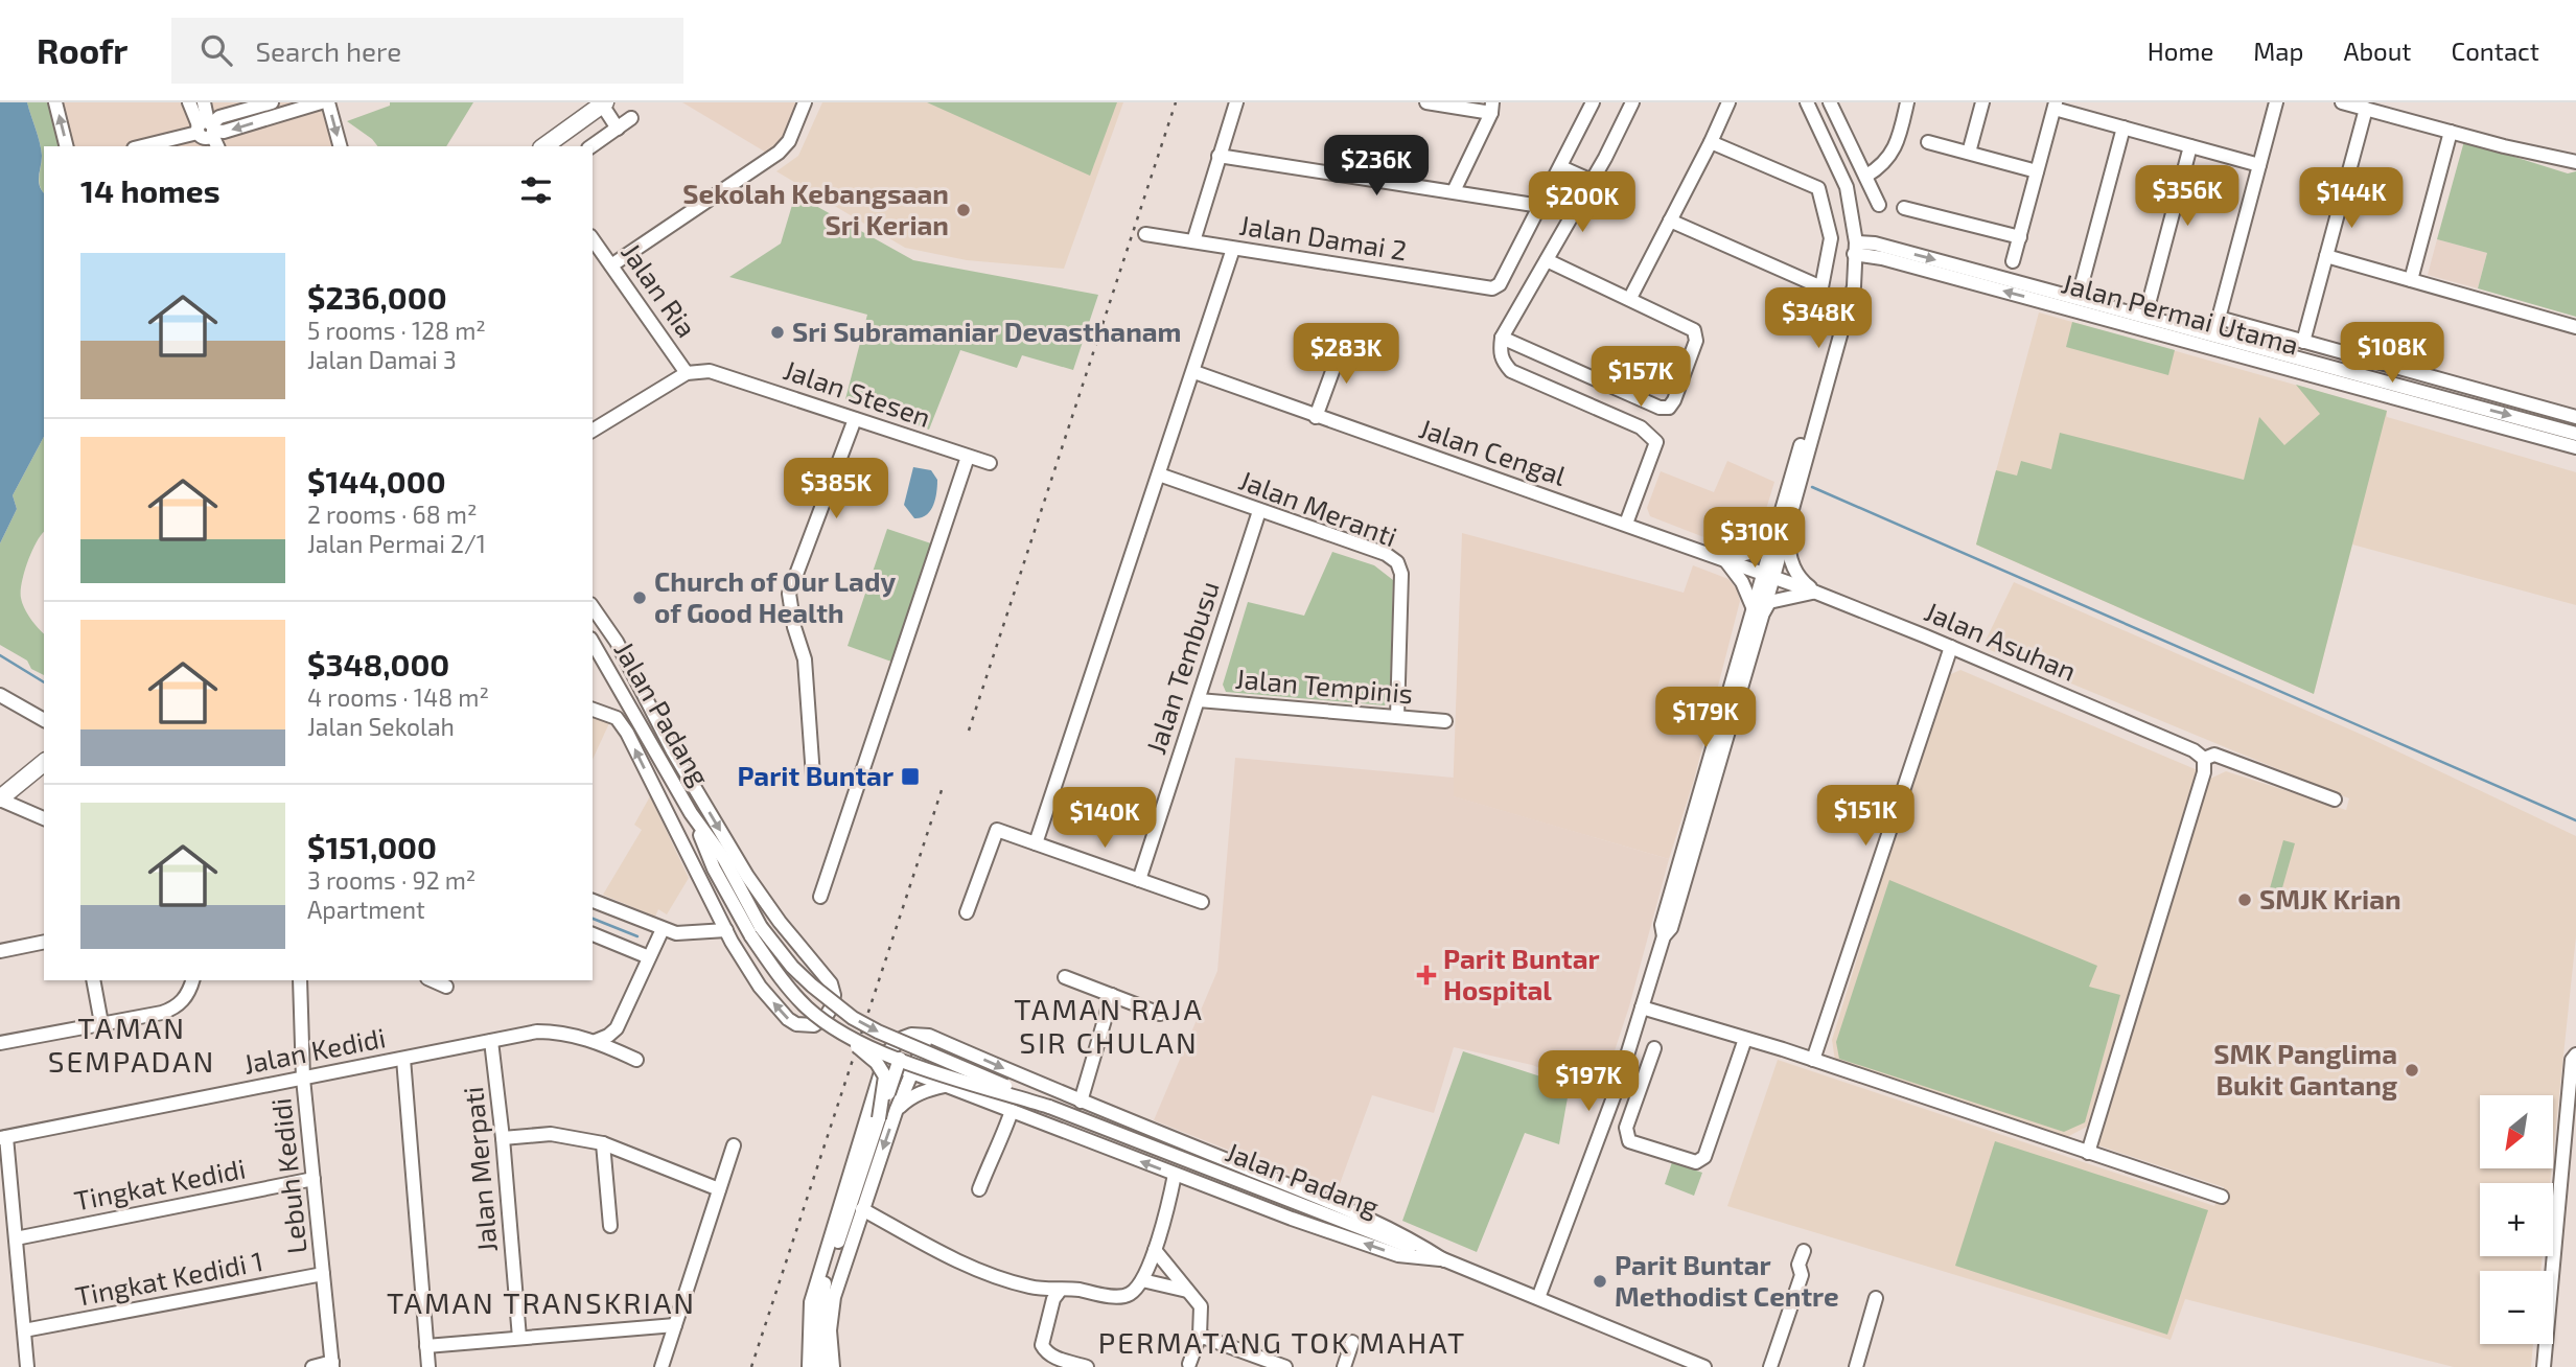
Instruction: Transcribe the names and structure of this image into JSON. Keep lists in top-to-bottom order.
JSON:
{
  "streets": {
    "street": [
      "Jalan Damai 2",
      "Jalan Ria",
      "Jalan Permai Utama",
      "Jalan Stesen",
      "Jalan Cengal",
      "Jalan Meranti",
      "Jalan Asuhan",
      "Jalan Tembusu",
      "Jalan Tempinis",
      "Jalan Padang",
      "Jalan Kedidi",
      "Jalan Merpati",
      "Lebuh Kedidi",
      "Tingkat Kedidi",
      "Tingkat Kedidi 1"
    ]
  },
  "crossings": [
    ["Jalan Ria", "Jalan Stesen"],
    ["Jalan Cengal", "Jalan Asuhan"],
    ["Jalan Meranti", "Jalan Tembusu"],
    ["Jalan Meranti", "Jalan Tempinis"],
    ["Jalan Tembusu", "Jalan Tempinis"],
    ["Jalan Kedidi", "Jalan Merpati"],
    ["Jalan Kedidi", "Lebuh Kedidi"],
    ["Lebuh Kedidi", "Tingkat Kedidi"],
    ["Lebuh Kedidi", "Tingkat Kedidi 1"]
  ],
  "districts": [
    "TAMAN RAJA SIR CHULAN",
    "TAMAN SEMPADAN",
    "TAMAN TRANSKRIAN",
    "PERMATANG TOK MAHAT"
  ],
  "places": {
    "other": [
      "Sekolah Kebangsaan Sri Kerian",
      "Sri Subramaniar Devasthanam",
      "Church of Our Lady of Good Health",
      "SMJK Krian",
      "SMK Panglima Bukit Gantang",
      "Parit Buntar Methodist Centre"
    ],
    "transit": ["Parit Buntar"],
    "health": ["Parit Buntar Hospital"]
  },
  "north": "bottom left",
  "page": {
    "header": "Roofr",
    "search": "Search here",
    "nav": [
      "Home",
      "Map",
      "About",
      "Contact"
    ],
    "price": [
      "$236K",
      "$356K",
      "$144K",
      "$200K",
      "$348K",
      "$108K",
      "$283K",
      "$157K",
      "$385K",
      "$310K",
      "$179K",
      "$151K",
      "$140K",
      "$197K"
    ],
    "heading": "14 homes",
    "list": [
      {
        "name": "$236,000",
        "note": "5 rooms · 128 m² · Jalan Damai 3"
      },
      {
        "name": "$144,000",
        "note": "2 rooms · 68 m² · Jalan Permai 2/1"
      },
      {
        "name": "$348,000",
        "note": "4 rooms · 148 m² · Jalan Sekolah"
      },
      {
        "name": "$151,000",
        "note": "3 rooms · 92 m² · Apartment"
      }
    ],
    "map_buttons": ["+", "−"]
  }
}
